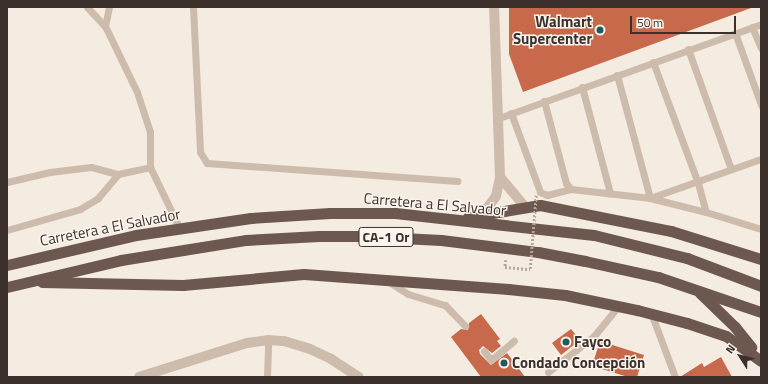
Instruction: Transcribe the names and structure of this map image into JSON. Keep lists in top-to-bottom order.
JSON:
{
  "streets": {
    "highway": ["Carretera a El Salvador", "CA-1 Or"]
  },
  "places": ["Walmart Supercenter", "Fayco", "Condado Concepción"],
  "scale_bar": "50 m",
  "north": "top left"
}
